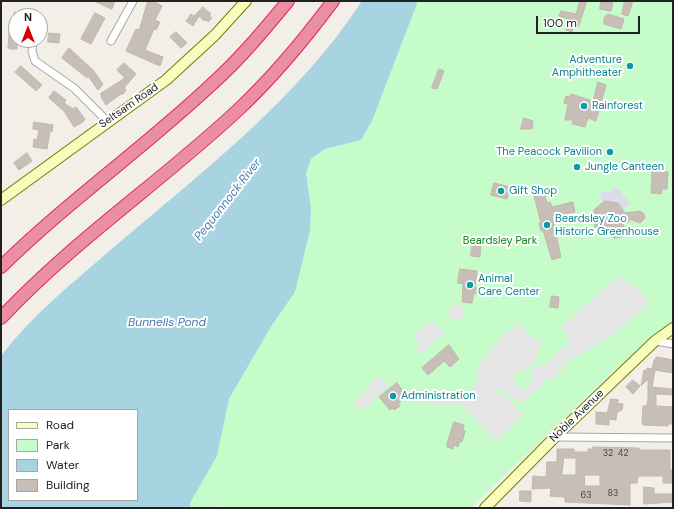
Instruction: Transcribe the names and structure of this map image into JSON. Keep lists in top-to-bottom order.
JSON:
{
  "streets": {
    "main road": ["Seltsam Road", "Noble Avenue"]
  },
  "water": ["Pequonnock River", "Bunnells Pond"],
  "parks": ["Beardsley Park"],
  "places": [
    "Adventure Amphitheater",
    "Rainforest",
    "The Peacock Pavilion",
    "Jungle Canteen",
    "Gift Shop",
    "Beardsley Zoo Historic Greenhouse",
    "Animal Care Center",
    "Administration"
  ],
  "house_numbers": [
    "32",
    "42",
    "83",
    "63"
  ],
  "legend": [
    "Road",
    "Park",
    "Water",
    "Building"
  ],
  "scale_bar": "100 m",
  "north": "top"
}
